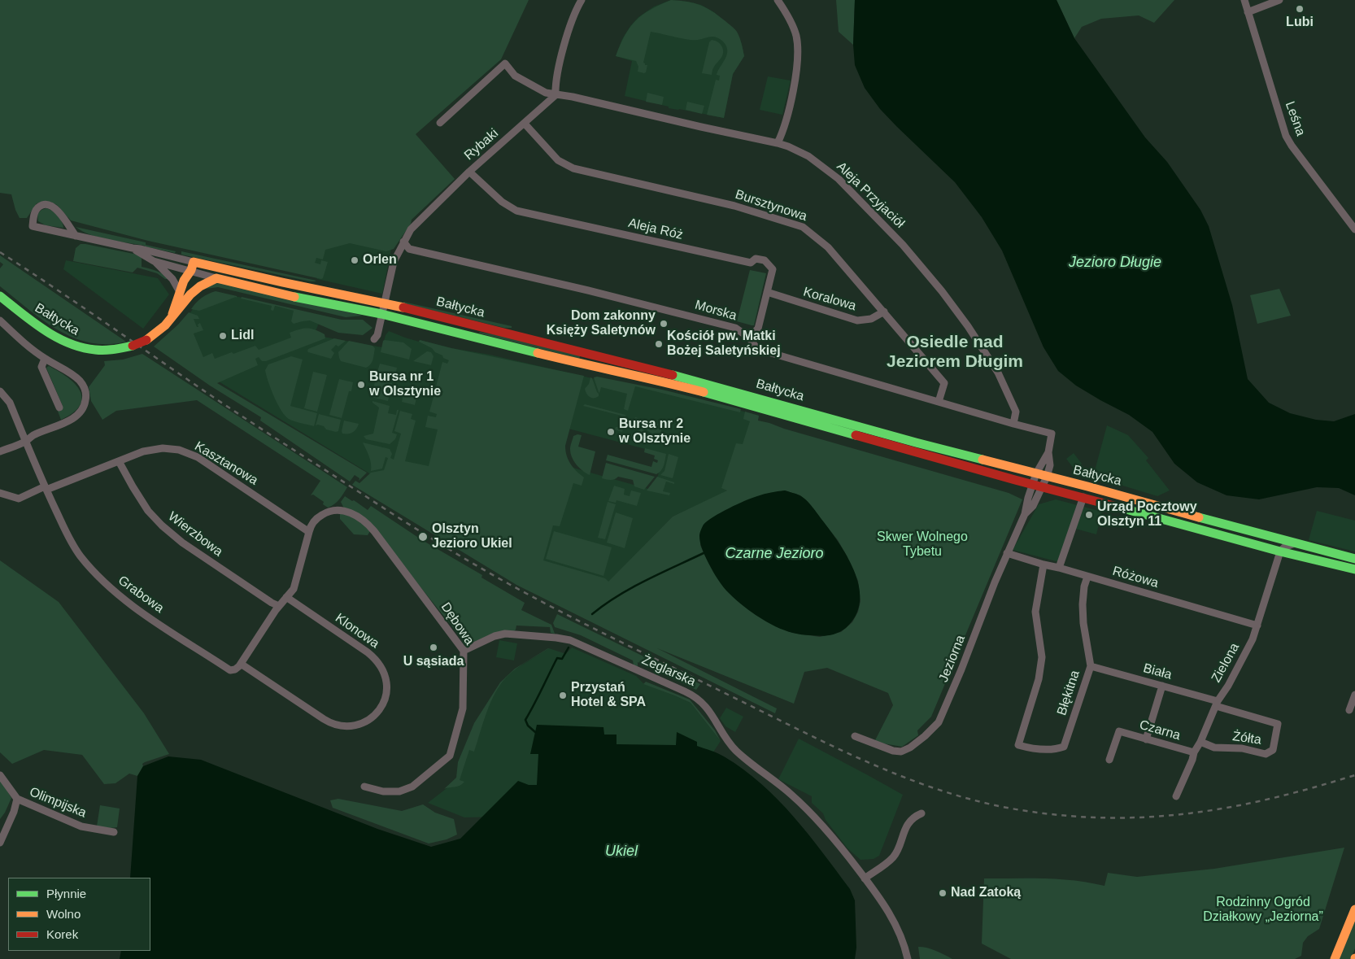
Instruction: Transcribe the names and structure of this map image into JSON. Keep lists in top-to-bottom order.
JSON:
{
  "streets": {
    "main road": ["Bałtycka"],
    "street": [
      "Leśna",
      "Rybaki",
      "Aleja Przyjaciół",
      "Bursztynowa",
      "Aleja Róż",
      "Koralowa",
      "Morska",
      "Kasztanowa",
      "Wierzbowa",
      "Różowa",
      "Grabowa",
      "Dębowa",
      "Klonowa",
      "Jeziorna",
      "Zielona",
      "Żeglarska",
      "Biała",
      "Błękitna",
      "Czarna",
      "Żółta",
      "Olimpijska"
    ]
  },
  "crossings": [
    ["Rybaki", "Aleja Przyjaciół"],
    ["Rybaki", "Bursztynowa"],
    ["Rybaki", "Aleja Róż"],
    ["Rybaki", "Bałtycka"],
    ["Rybaki", "Morska"],
    ["Aleja Przyjaciół", "Morska"],
    ["Bursztynowa", "Koralowa"],
    ["Bursztynowa", "Morska"],
    ["Aleja Róż", "Koralowa"],
    ["Aleja Róż", "Morska"],
    ["Bałtycka", "Jeziorna"],
    ["Bałtycka", "Zielona"],
    ["Kasztanowa", "Wierzbowa"],
    ["Kasztanowa", "Grabowa"],
    ["Kasztanowa", "Dębowa"],
    ["Różowa", "Jeziorna"],
    ["Różowa", "Zielona"],
    ["Różowa", "Błękitna"],
    ["Grabowa", "Klonowa"],
    ["Dębowa", "Żeglarska"],
    ["Zielona", "Biała"],
    ["Zielona", "Czarna"],
    ["Zielona", "Żółta"],
    ["Biała", "Błękitna"],
    ["Biała", "Żółta"]
  ],
  "districts": ["Osiedle nad Jeziorem Długim"],
  "water": ["Jezioro Długie", "Czarne Jezioro", "Ukiel"],
  "parks": ["Skwer Wolnego Tybetu", "Rodzinny Ogród Działkowy „Jeziorna”"],
  "places": [
    "Lubi",
    "Orlen",
    "Dom zakonny Księży Saletynów",
    "Lidl",
    "Kościół pw. Matki Bożej Saletyńskiej",
    "Bursa nr 1 w Olsztynie",
    "Bursa nr 2 w Olsztynie",
    "Urząd Pocztowy Olsztyn 11",
    "Olsztyn Jezioro Ukiel",
    "U sąsiada",
    "Przystań Hotel & SPA",
    "Nad Zatoką"
  ],
  "legend": ["Płynnie", "Wolno", "Korek"]
}
